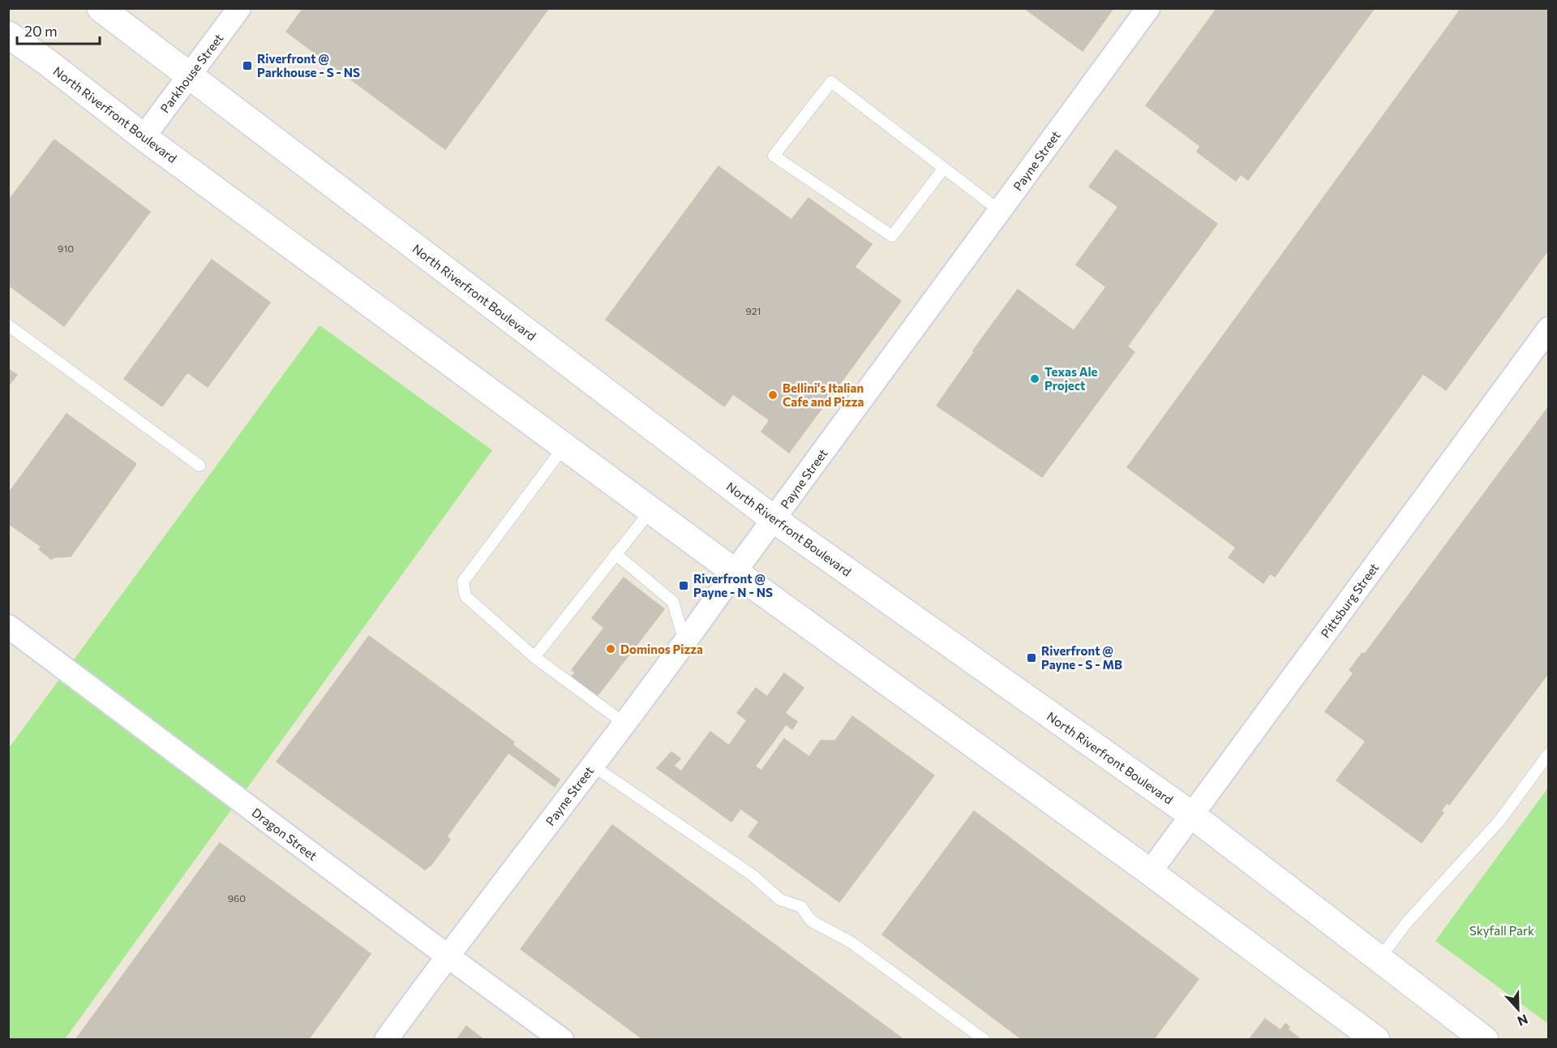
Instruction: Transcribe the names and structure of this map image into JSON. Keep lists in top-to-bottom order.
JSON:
{
  "streets": {
    "main road": ["North Riverfront Boulevard"],
    "street": [
      "Parkhouse Street",
      "Payne Street",
      "Pittsburg Street",
      "Dragon Street"
    ]
  },
  "crossings": [
    ["Parkhouse Street", "North Riverfront Boulevard"],
    ["North Riverfront Boulevard", "Payne Street"],
    ["North Riverfront Boulevard", "Pittsburg Street"],
    ["Payne Street", "Dragon Street"]
  ],
  "parks": ["Skyfall Park"],
  "places": {
    "transit": ["Riverfront @ Parkhouse - S - NS", "Riverfront @ Payne - N - NS", "Riverfront @ Payne - S - MB"],
    "other": ["Texas Ale Project", "Bellini's Italian Cafe and Pizza", "Dominos Pizza"]
  },
  "house_numbers": ["910", "921", "960"],
  "scale_bar": "20 m",
  "north": "bottom"
}
